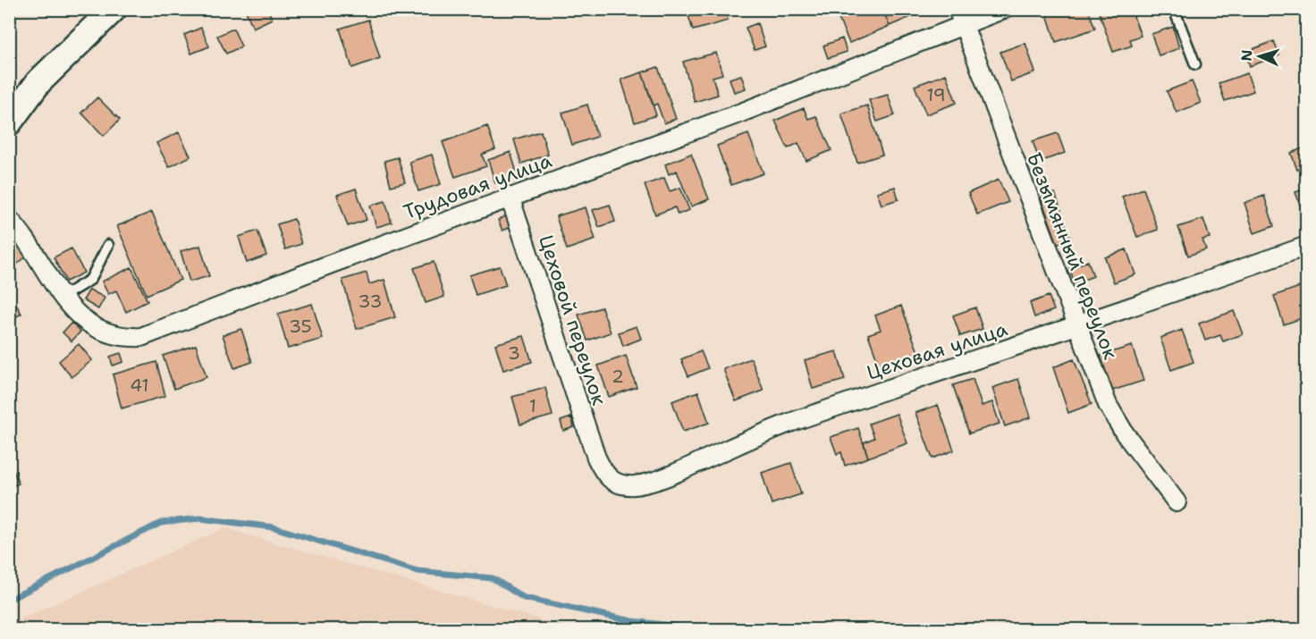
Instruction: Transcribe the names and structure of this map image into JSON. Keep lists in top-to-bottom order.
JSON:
{
  "streets": {
    "street": [
      "Трудовая улица",
      "Безымянный переулок",
      "Цеховой переулок",
      "Цеховая улица"
    ]
  },
  "crossings": [
    ["Трудовая улица", "Безымянный переулок"],
    ["Трудовая улица", "Цеховой переулок"],
    ["Безымянный переулок", "Цеховая улица"],
    ["Цеховой переулок", "Цеховая улица"]
  ],
  "house_numbers": [
    "19",
    "33",
    "35",
    "3",
    "2",
    "41",
    "1"
  ],
  "north": "left"
}
